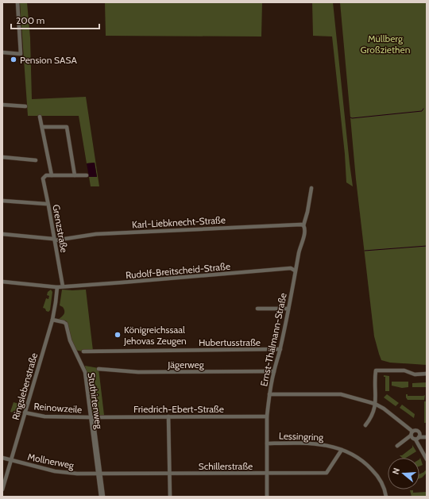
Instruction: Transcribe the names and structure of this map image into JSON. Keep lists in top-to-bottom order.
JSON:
{
  "streets": {
    "street": [
      "Karl-Liebknecht-Straße",
      "Grenzstraße",
      "Rudolf-Breitscheid-Straße",
      "Ernst-Thälmann-Straße",
      "Hubertusstraße",
      "Jägerweg",
      "Ringslebenstraße",
      "Stuthirtenweg",
      "Reinowzeile",
      "Friedrich-Ebert-Straße",
      "Lessingring",
      "Mollnerweg",
      "Schillerstraße"
    ]
  },
  "crossings": [
    ["Karl-Liebknecht-Straße", "Grenzstraße"],
    ["Karl-Liebknecht-Straße", "Ernst-Thälmann-Straße"],
    ["Grenzstraße", "Rudolf-Breitscheid-Straße"],
    ["Grenzstraße", "Ringslebenstraße"],
    ["Rudolf-Breitscheid-Straße", "Ernst-Thälmann-Straße"],
    ["Rudolf-Breitscheid-Straße", "Ringslebenstraße"],
    ["Ernst-Thälmann-Straße", "Hubertusstraße"],
    ["Ernst-Thälmann-Straße", "Jägerweg"],
    ["Ernst-Thälmann-Straße", "Friedrich-Ebert-Straße"],
    ["Ernst-Thälmann-Straße", "Lessingring"],
    ["Ernst-Thälmann-Straße", "Schillerstraße"],
    ["Ringslebenstraße", "Stuthirtenweg"],
    ["Ringslebenstraße", "Reinowzeile"],
    ["Ringslebenstraße", "Mollnerweg"],
    ["Stuthirtenweg", "Reinowzeile"],
    ["Stuthirtenweg", "Friedrich-Ebert-Straße"],
    ["Stuthirtenweg", "Mollnerweg"],
    ["Stuthirtenweg", "Schillerstraße"],
    ["Reinowzeile", "Friedrich-Ebert-Straße"],
    ["Lessingring", "Schillerstraße"],
    ["Mollnerweg", "Schillerstraße"]
  ],
  "parks": ["Müllberg Großziethen"],
  "places": ["Pension SASA", "Königreichssaal Jehovas Zeugen"],
  "scale_bar": "200 m",
  "north": "left"
}
